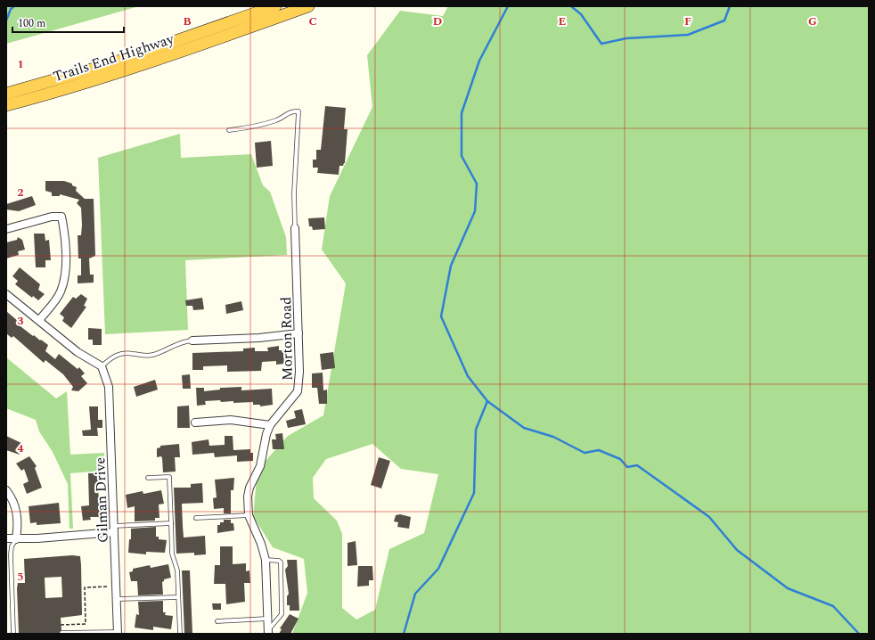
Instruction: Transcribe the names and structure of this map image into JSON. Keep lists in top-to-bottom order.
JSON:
{
  "streets": {
    "highway": ["Trails End Highway"],
    "street": ["Morton Road", "Gilman Drive"]
  },
  "scale_bar": "100 m",
  "grid": {
    "columns": [
      "B",
      "C",
      "D",
      "E",
      "F",
      "G"
    ],
    "rows": [
      "1",
      "2",
      "3",
      "4",
      "5"
    ]
  }
}
